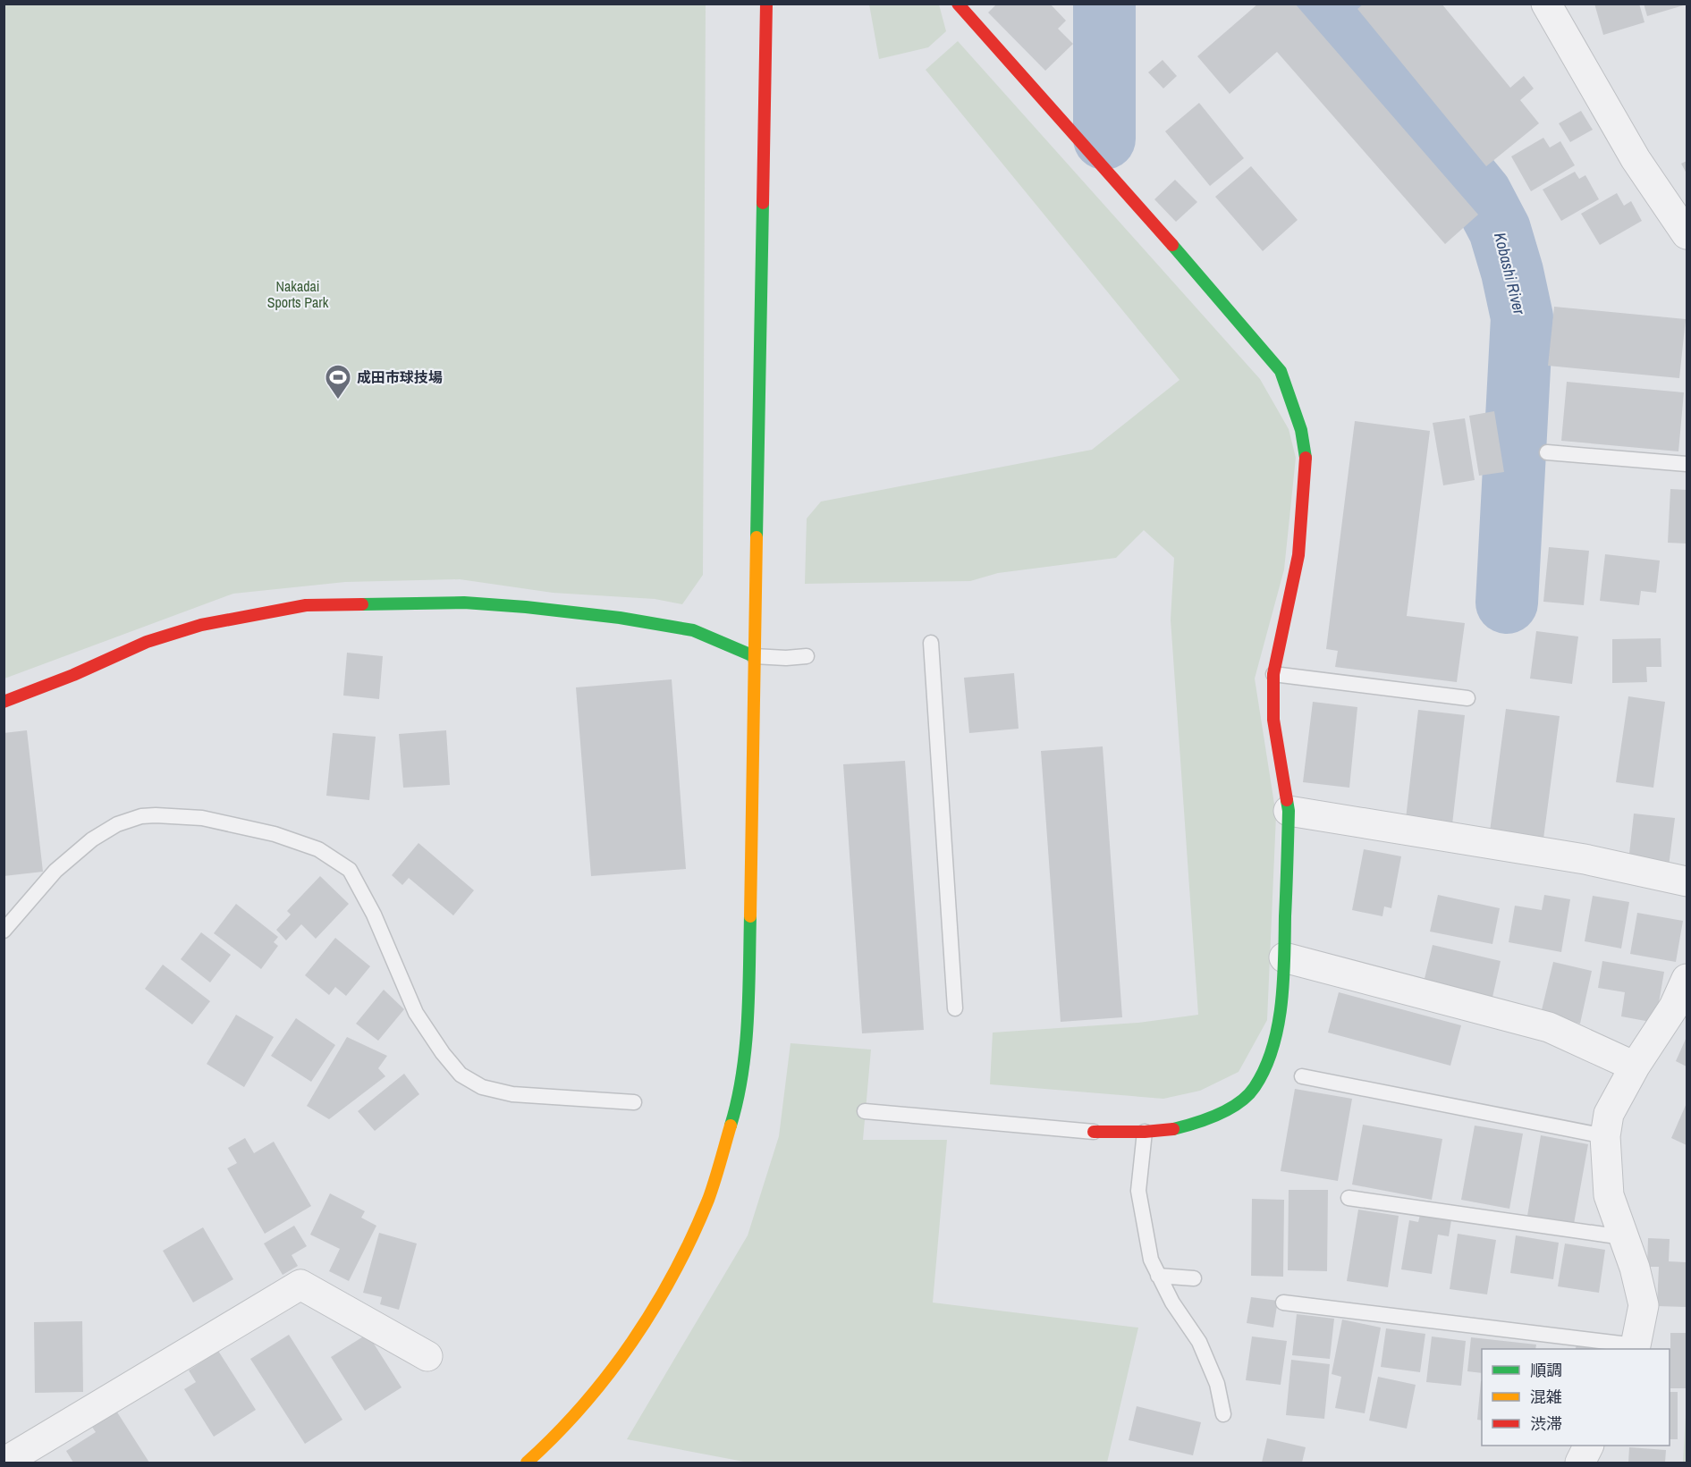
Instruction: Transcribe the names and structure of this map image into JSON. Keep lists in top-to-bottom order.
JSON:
{
  "water": ["Kobashi River"],
  "parks": ["Nakadai Sports Park"],
  "places": {
    "sports": ["成田市球技場"]
  },
  "legend": ["順調", "混雑", "渋滞"]
}
